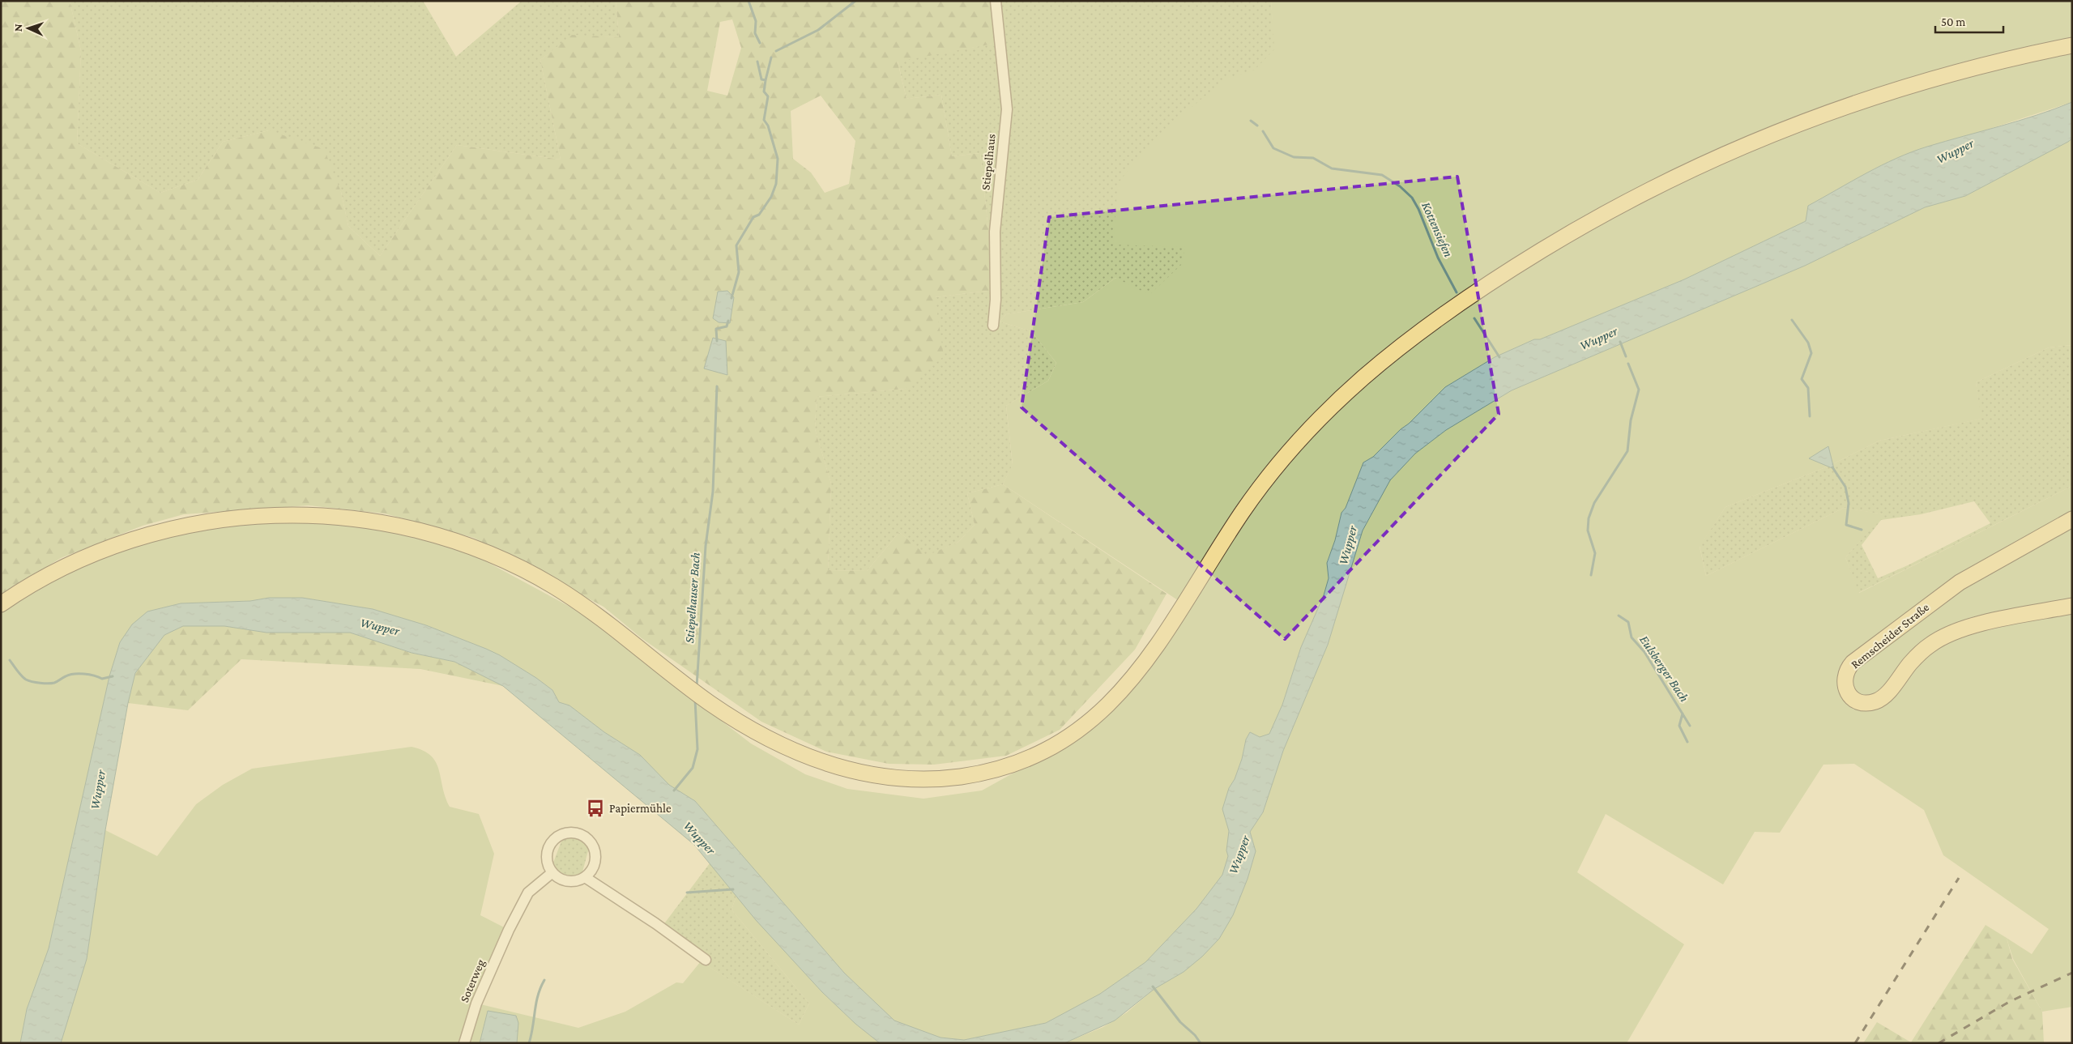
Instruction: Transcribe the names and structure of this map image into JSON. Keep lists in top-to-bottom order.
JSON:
{
  "streets": {
    "main road": ["Remscheider Straße"],
    "street": ["Stiepelhaus", "Soterweg"]
  },
  "water": [
    "Wupper",
    "Kottensiefen",
    "Stiepelhauser Bach",
    "Eulsberger Bach"
  ],
  "places": {
    "bus stop": ["Papiermühle"]
  },
  "scale_bar": "50 m",
  "north": "left"
}
